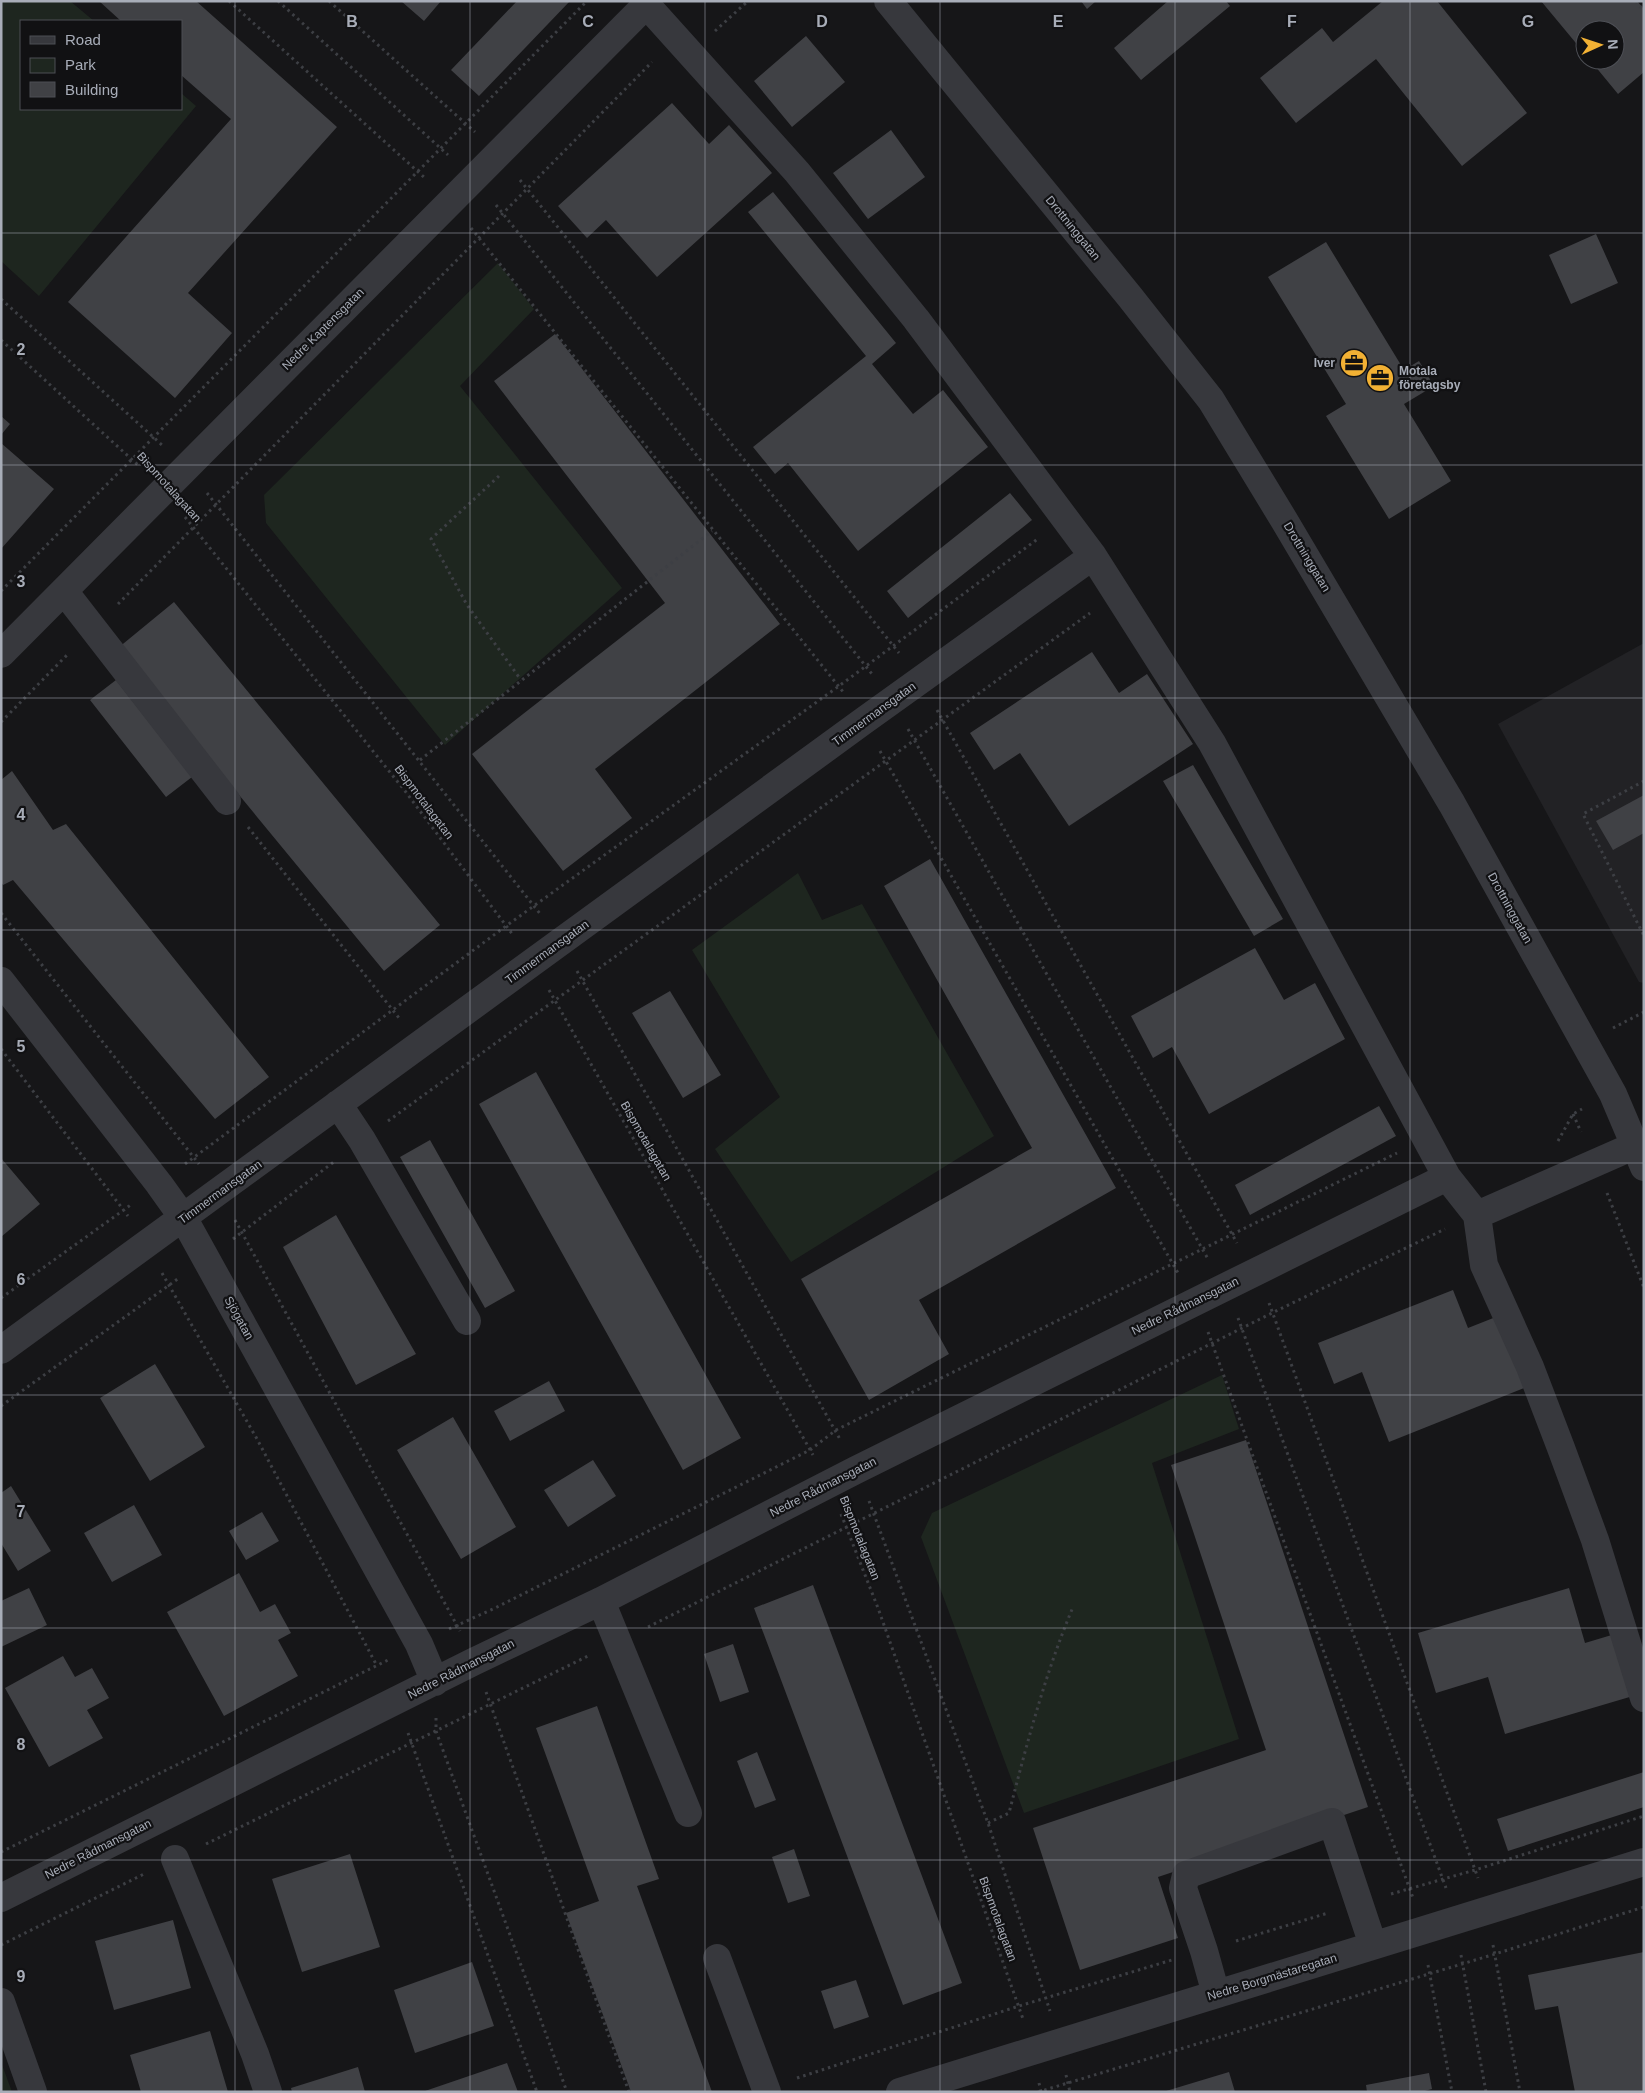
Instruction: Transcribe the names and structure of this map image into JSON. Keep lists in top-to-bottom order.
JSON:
{
  "streets": {
    "street": [
      "Drottninggatan",
      "Nedre Kaptensgatan",
      "Timmermansgatan",
      "Nedre Rådmansgatan",
      "Sjögatan",
      "Nedre Borgmästaregatan"
    ],
    "path": ["Bispmotalagatan"]
  },
  "crossings": [
    ["Nedre Kaptensgatan", "Bispmotalagatan"],
    ["Bispmotalagatan", "Timmermansgatan"],
    ["Bispmotalagatan", "Nedre Rådmansgatan"],
    ["Bispmotalagatan", "Nedre Borgmästaregatan"],
    ["Timmermansgatan", "Sjögatan"],
    ["Nedre Rådmansgatan", "Sjögatan"]
  ],
  "places": {
    "office": ["Iver", "Motala företagsby"]
  },
  "legend": ["Road", "Park", "Building"],
  "north": "right",
  "grid": {
    "columns": [
      "B",
      "C",
      "D",
      "E",
      "F",
      "G"
    ],
    "rows": [
      "2",
      "3",
      "4",
      "5",
      "6",
      "7",
      "8",
      "9"
    ]
  }
}
